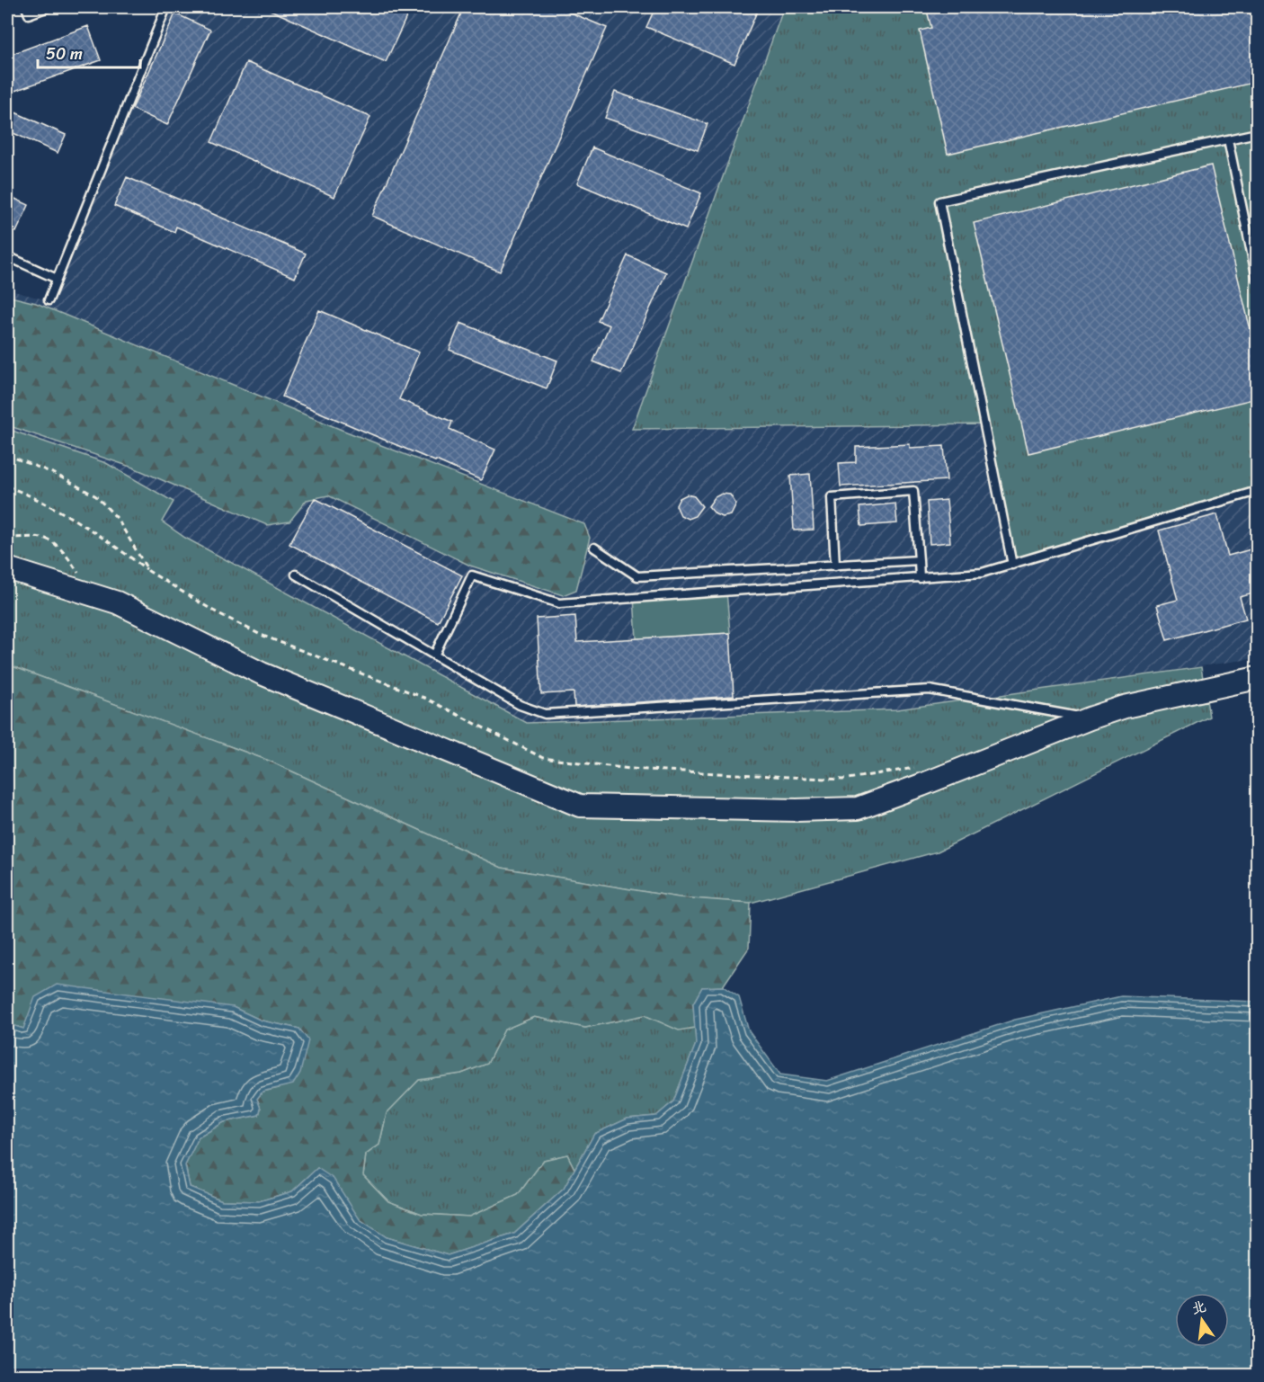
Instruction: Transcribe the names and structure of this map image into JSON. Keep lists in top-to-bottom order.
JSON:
{
  "scale_bar": "50 m",
  "north": "top"
}
